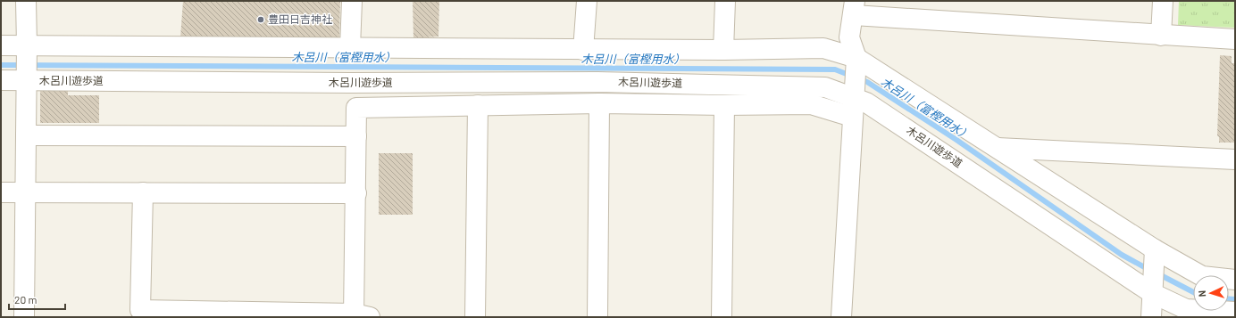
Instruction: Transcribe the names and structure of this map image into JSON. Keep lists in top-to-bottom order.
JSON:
{
  "streets": {
    "street": ["木呂川遊歩道"]
  },
  "water": ["木呂川（富樫用水）"],
  "places": ["豊田日吉神社"],
  "scale_bar": "20 m",
  "north": "left"
}
